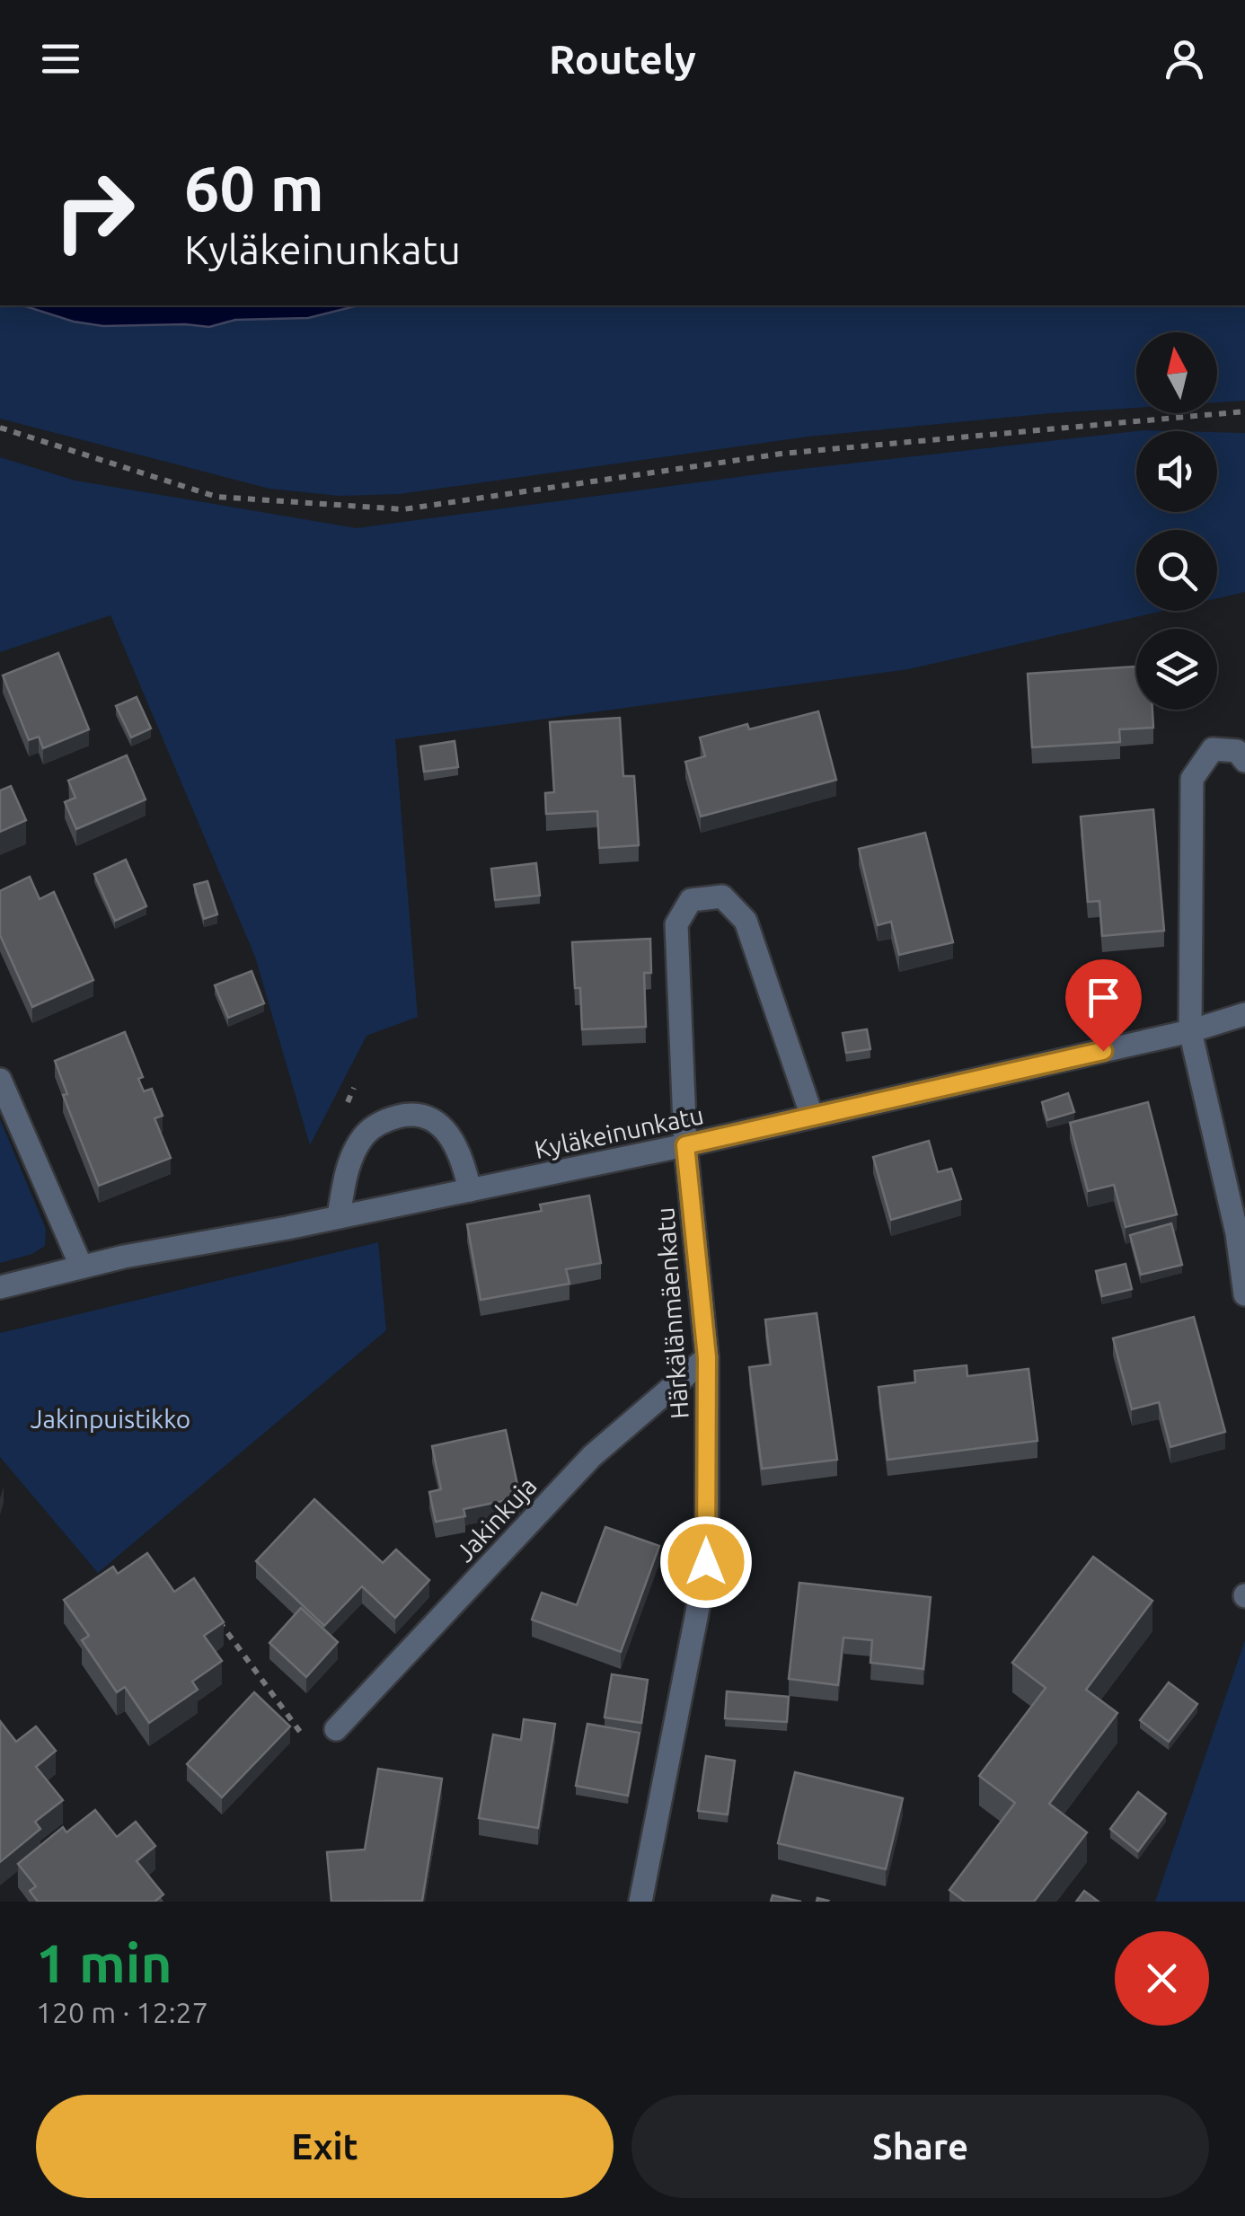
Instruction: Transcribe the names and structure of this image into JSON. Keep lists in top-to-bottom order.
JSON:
{
  "streets": {
    "street": ["Kyläkeinunkatu", "Härkälänmäenkatu", "Jakinkuja"]
  },
  "crossings": [
    ["Kyläkeinunkatu", "Härkälänmäenkatu"],
    ["Härkälänmäenkatu", "Jakinkuja"]
  ],
  "parks": ["Jakinpuistikko"],
  "north": "top",
  "page": {
    "header": "Routely",
    "turn": ["60 m", "Kyläkeinunkatu"],
    "heading": ["1 min", "120 m · 12:27"],
    "buttons": ["Exit", "Share"]
  }
}
